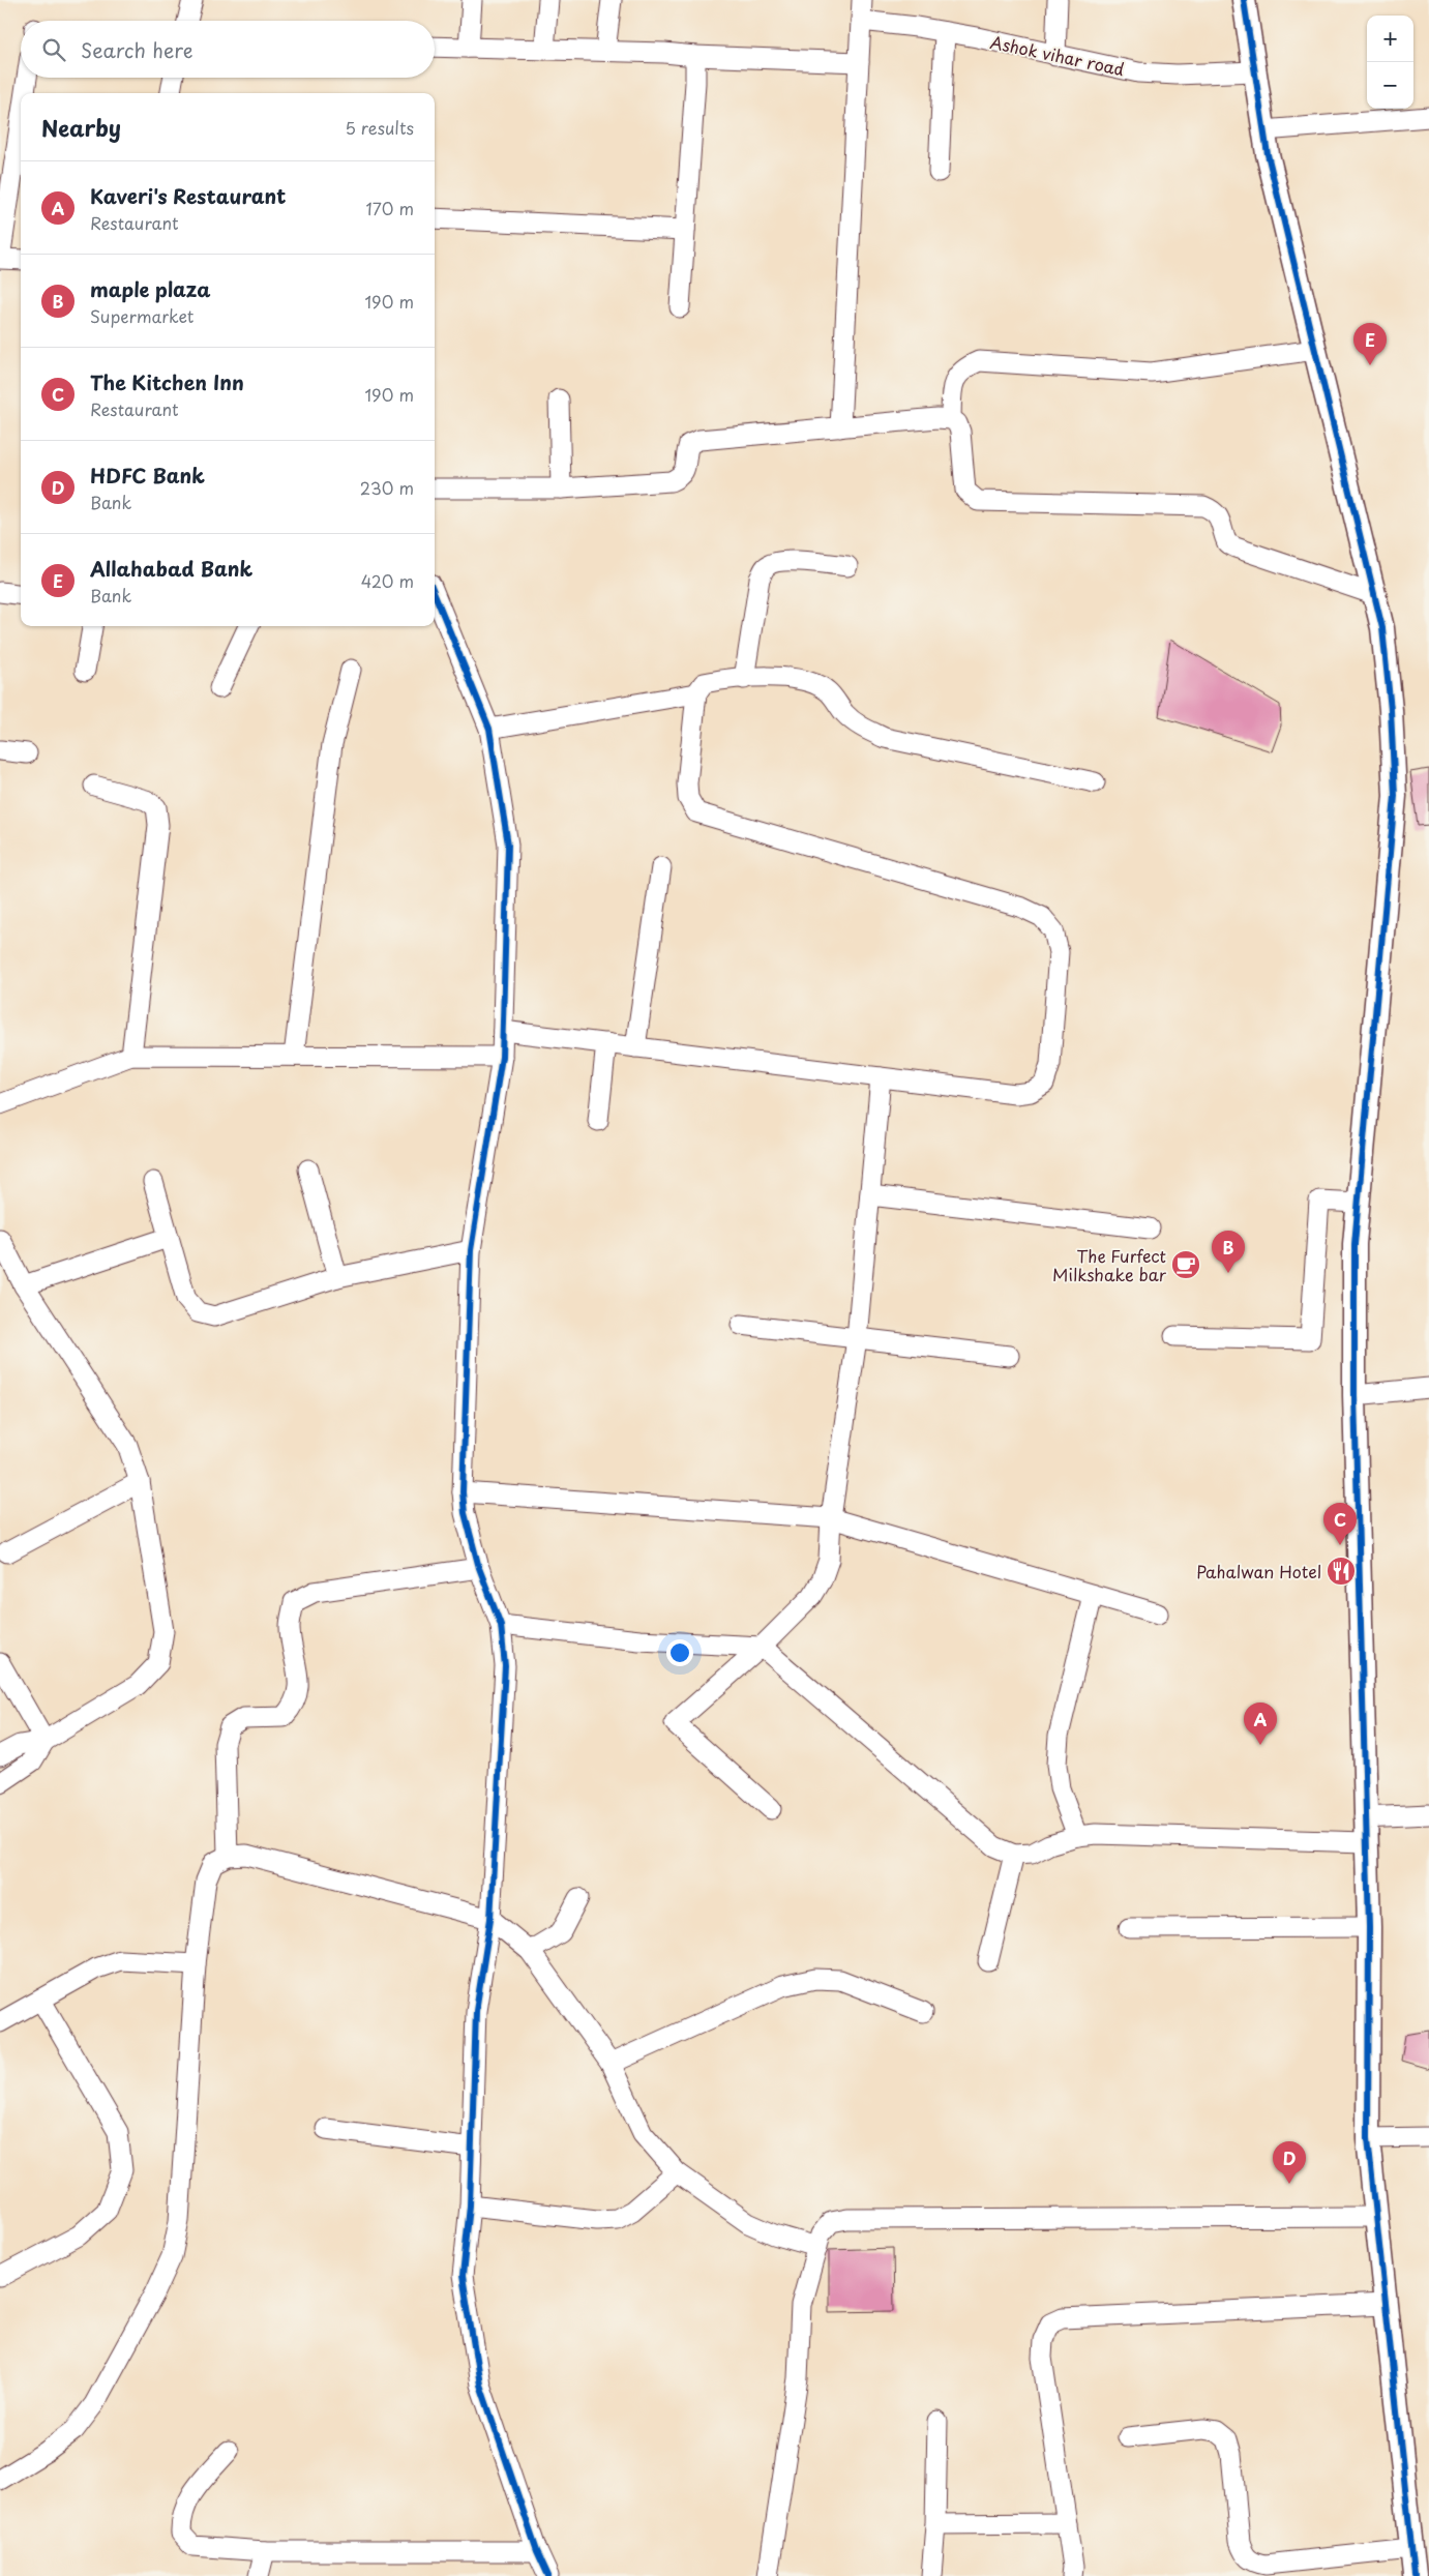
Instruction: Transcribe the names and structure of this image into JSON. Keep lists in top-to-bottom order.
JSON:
{
  "streets": {
    "street": ["Ashok vihar road"]
  },
  "places": {
    "cafe": ["The Furfect Milkshake bar"],
    "restaurant": ["Pahalwan Hotel"]
  },
  "page": {
    "map_buttons": ["+", "−"],
    "search": "Search here",
    "heading": ["Nearby", "5 results"],
    "list": [
      {
        "mark": "A",
        "name": "Kaveri's Restaurant",
        "note": "Restaurant",
        "value": "170 m"
      },
      {
        "mark": "B",
        "name": "maple plaza",
        "note": "Supermarket",
        "value": "190 m"
      },
      {
        "mark": "C",
        "name": "The Kitchen Inn",
        "note": "Restaurant",
        "value": "190 m"
      },
      {
        "mark": "D",
        "name": "HDFC Bank",
        "note": "Bank",
        "value": "230 m"
      },
      {
        "mark": "E",
        "name": "Allahabad Bank",
        "note": "Bank",
        "value": "420 m"
      }
    ],
    "pins": [
      "E",
      "B",
      "C",
      "A",
      "D"
    ]
  }
}
